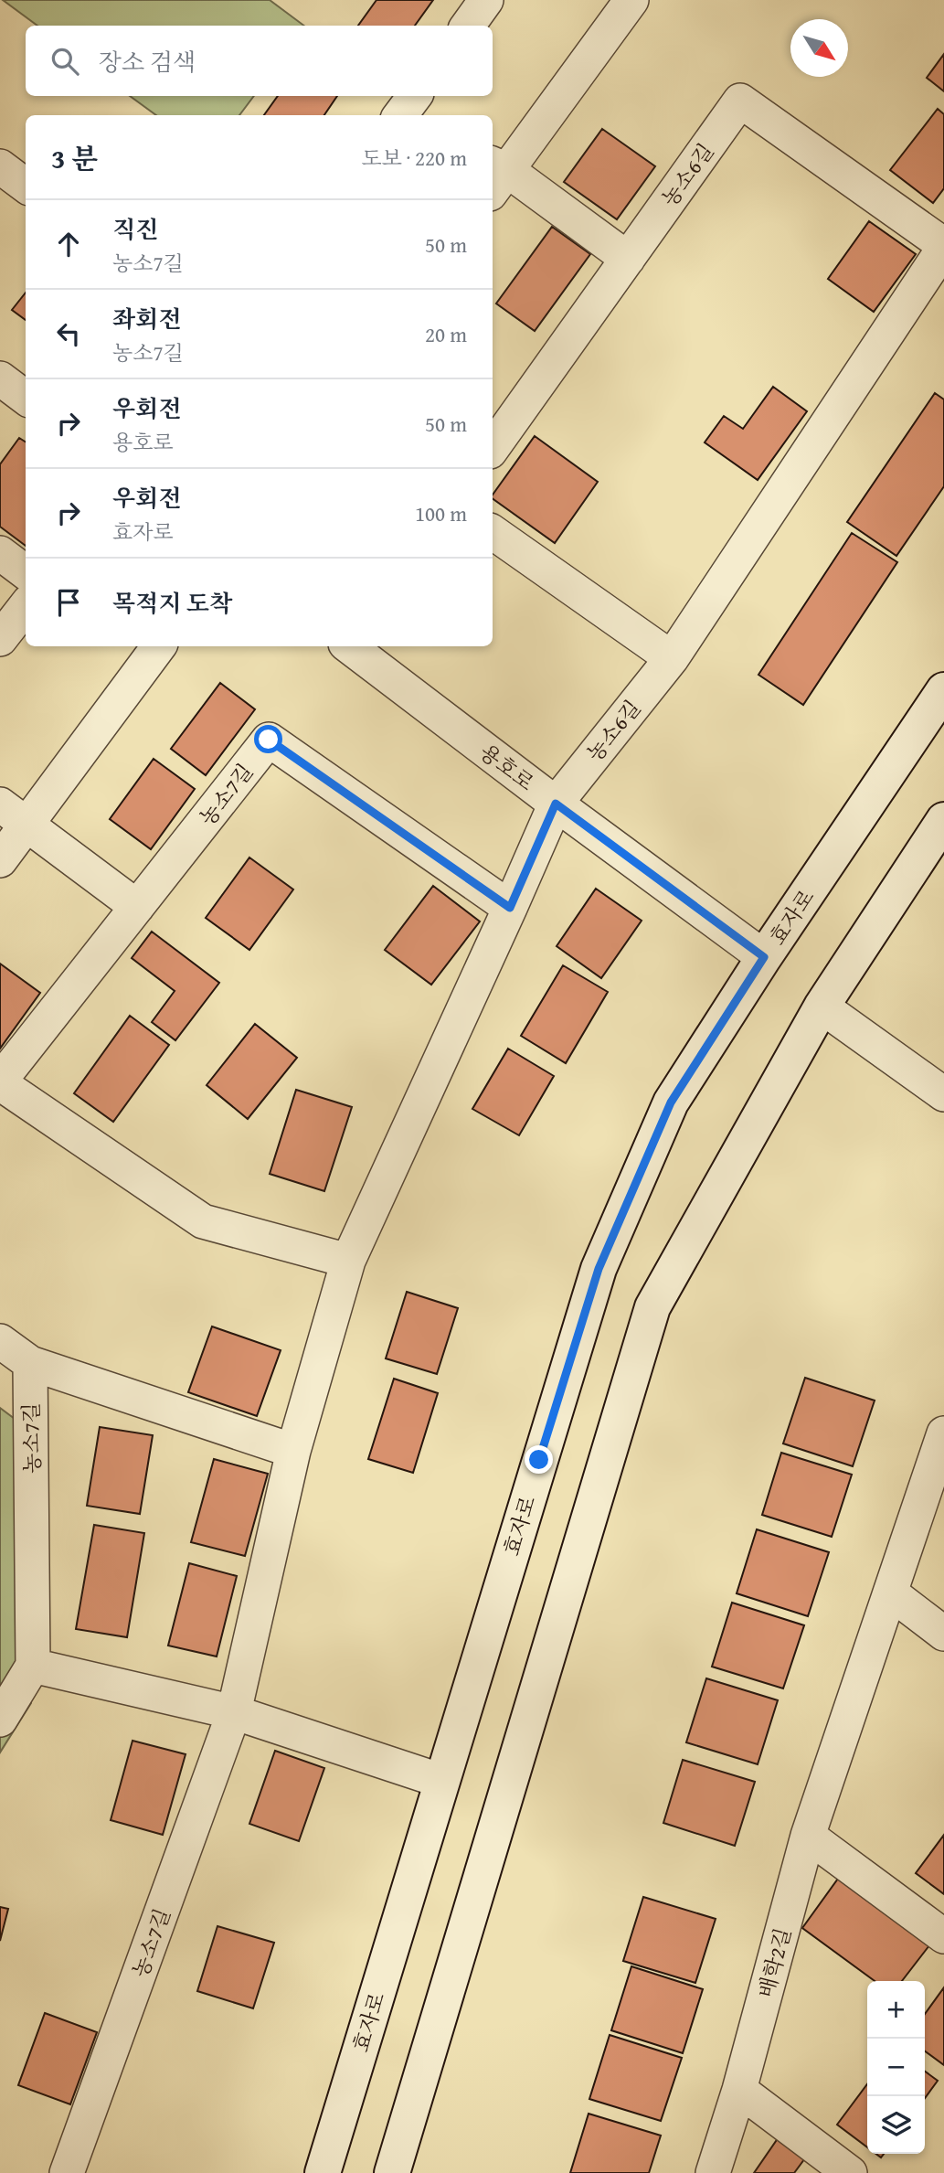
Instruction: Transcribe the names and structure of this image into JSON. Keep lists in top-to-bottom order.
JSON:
{
  "streets": {
    "street": [
      "농소6길",
      "용호로",
      "농소7길",
      "효자로",
      "배학2길"
    ]
  },
  "crossings": [
    ["농소6길", "용호로"],
    ["농소6길", "농소7길"],
    ["용호로", "농소7길"],
    ["용호로", "효자로"]
  ],
  "north": "bottom right",
  "page": {
    "search": "장소 검색",
    "heading": ["3 분", "도보 · 220 m"],
    "list": [
      ["직진", "농소7길", "50 m"],
      ["좌회전", "농소7길", "20 m"],
      ["우회전", "용호로", "50 m"],
      ["우회전", "효자로", "100 m"],
      "목적지 도착"
    ],
    "map_buttons": ["+", "−"]
  }
}
